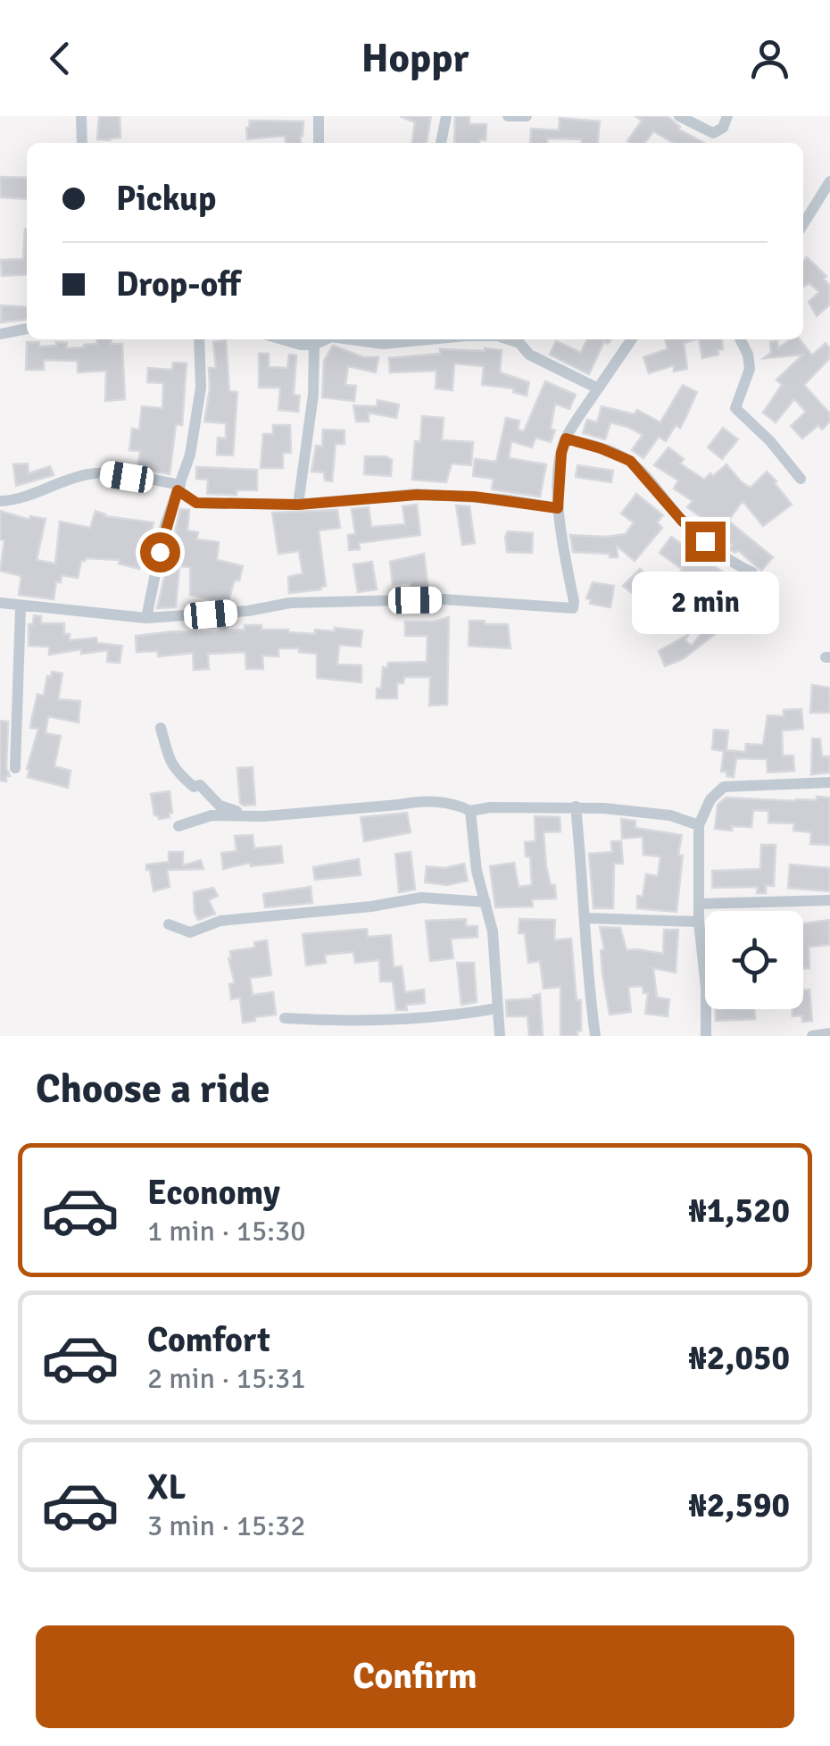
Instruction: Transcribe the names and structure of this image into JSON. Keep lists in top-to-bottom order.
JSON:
{
  "page": {
    "header": "Hoppr",
    "banner": ["Pickup", "Drop-off"],
    "bubble": "2 min",
    "heading": "Choose a ride",
    "list": [
      {
        "name": "Economy",
        "note": "1 min · 15:30",
        "value": "₦1,520"
      },
      {
        "name": "Comfort",
        "note": "2 min · 15:31",
        "value": "₦2,050"
      },
      {
        "name": "XL",
        "note": "3 min · 15:32",
        "value": "₦2,590"
      }
    ],
    "buttons": "Confirm"
  }
}
